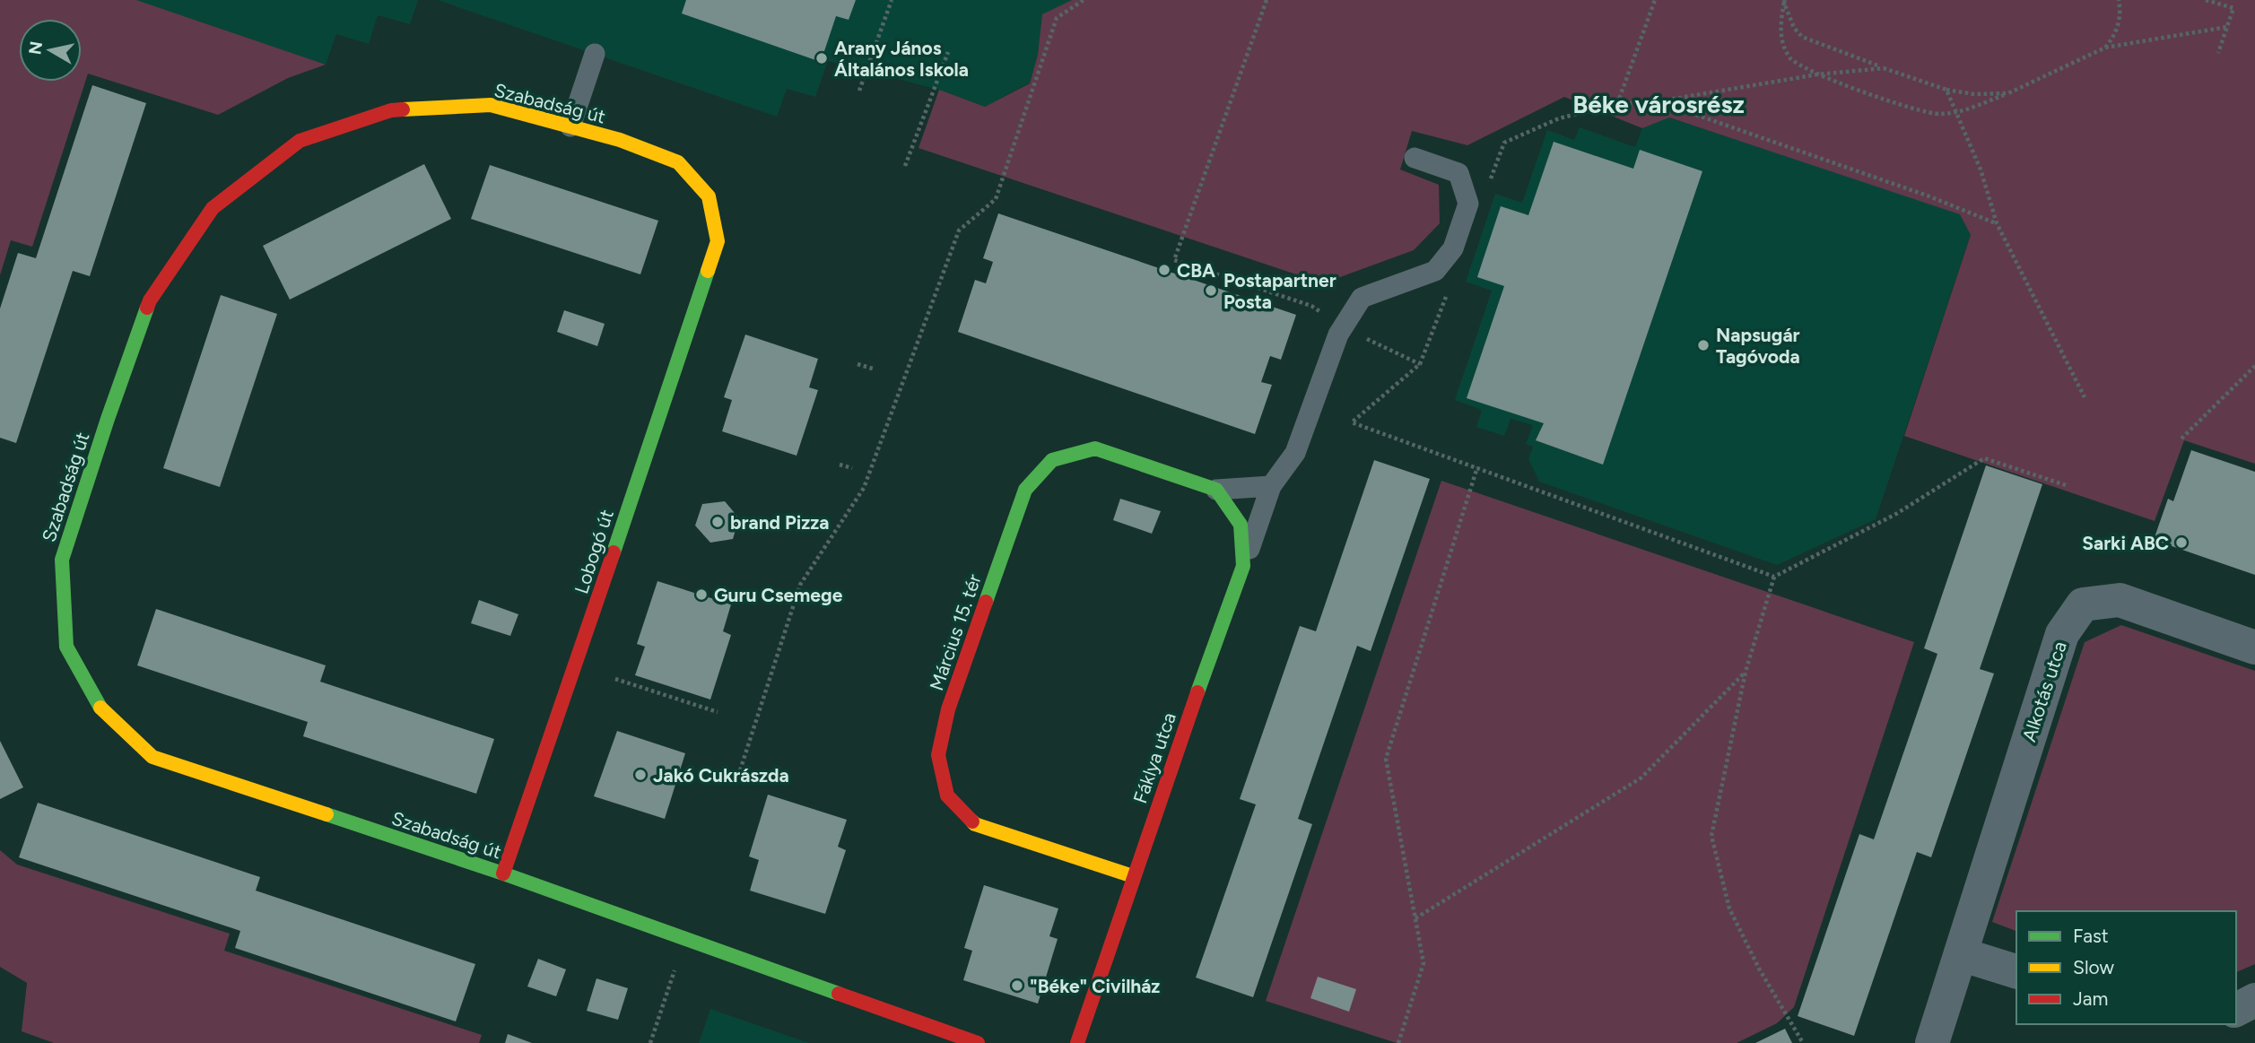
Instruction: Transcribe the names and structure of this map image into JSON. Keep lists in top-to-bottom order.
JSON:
{
  "streets": {
    "street": [
      "Szabadság út",
      "Lobogó út",
      "Március 15. tér",
      "Alkotás utca",
      "Fáklya utca"
    ]
  },
  "crossings": [
    ["Szabadság út", "Lobogó út"],
    ["Március 15. tér", "Fáklya utca"]
  ],
  "districts": ["Béke városrész"],
  "places": [
    "Arany János Általános Iskola",
    "CBA",
    "Postapartner Posta",
    "Napsugár Tagóvoda",
    "brand Pizza",
    "Sarki ABC",
    "Guru Csemege",
    "Jakó Cukrászda",
    "\"Béke\" Civilház"
  ],
  "legend": ["Fast", "Slow", "Jam"],
  "north": "left"
}
